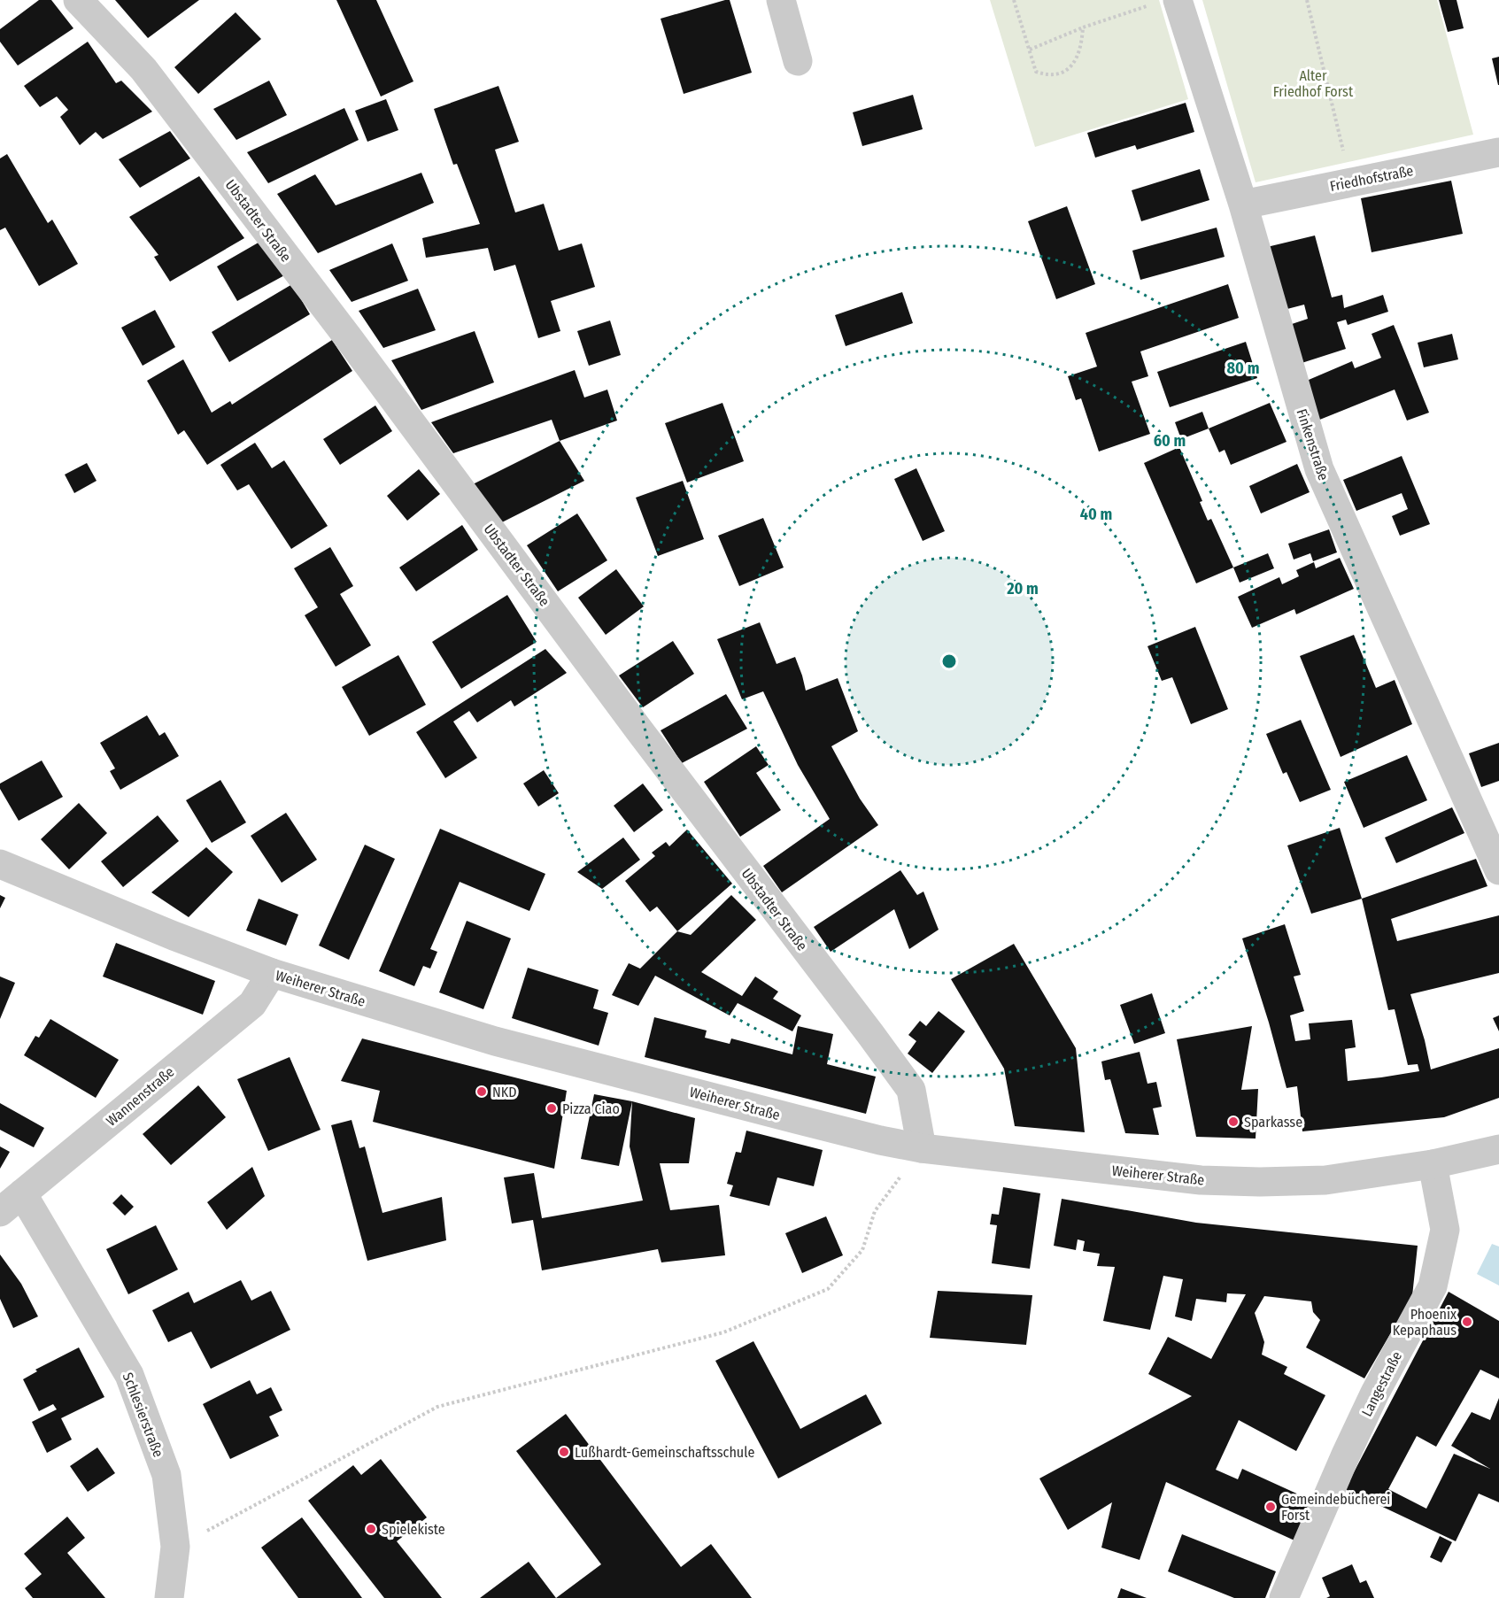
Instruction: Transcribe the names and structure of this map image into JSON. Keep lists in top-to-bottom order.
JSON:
{
  "streets": {
    "street": [
      "Friedhofstraße",
      "Ubstadter Straße",
      "Finkenstraße",
      "Weiherer Straße",
      "Wannenstraße",
      "Langestraße",
      "Schlesierstraße"
    ]
  },
  "crossings": [
    ["Friedhofstraße", "Finkenstraße"],
    ["Ubstadter Straße", "Weiherer Straße"],
    ["Weiherer Straße", "Wannenstraße"],
    ["Weiherer Straße", "Langestraße"],
    ["Wannenstraße", "Schlesierstraße"]
  ],
  "parks": ["Alter Friedhof Forst"],
  "places": [
    "NKD",
    "Pizza Ciao",
    "Sparkasse",
    "Phoenix Kepaphaus",
    "Lußhardt-Gemeinschaftsschule",
    "Gemeindebücherei Forst",
    "Spielekiste"
  ],
  "rings": [
    "80 m",
    "60 m",
    "40 m",
    "20 m"
  ]
}
